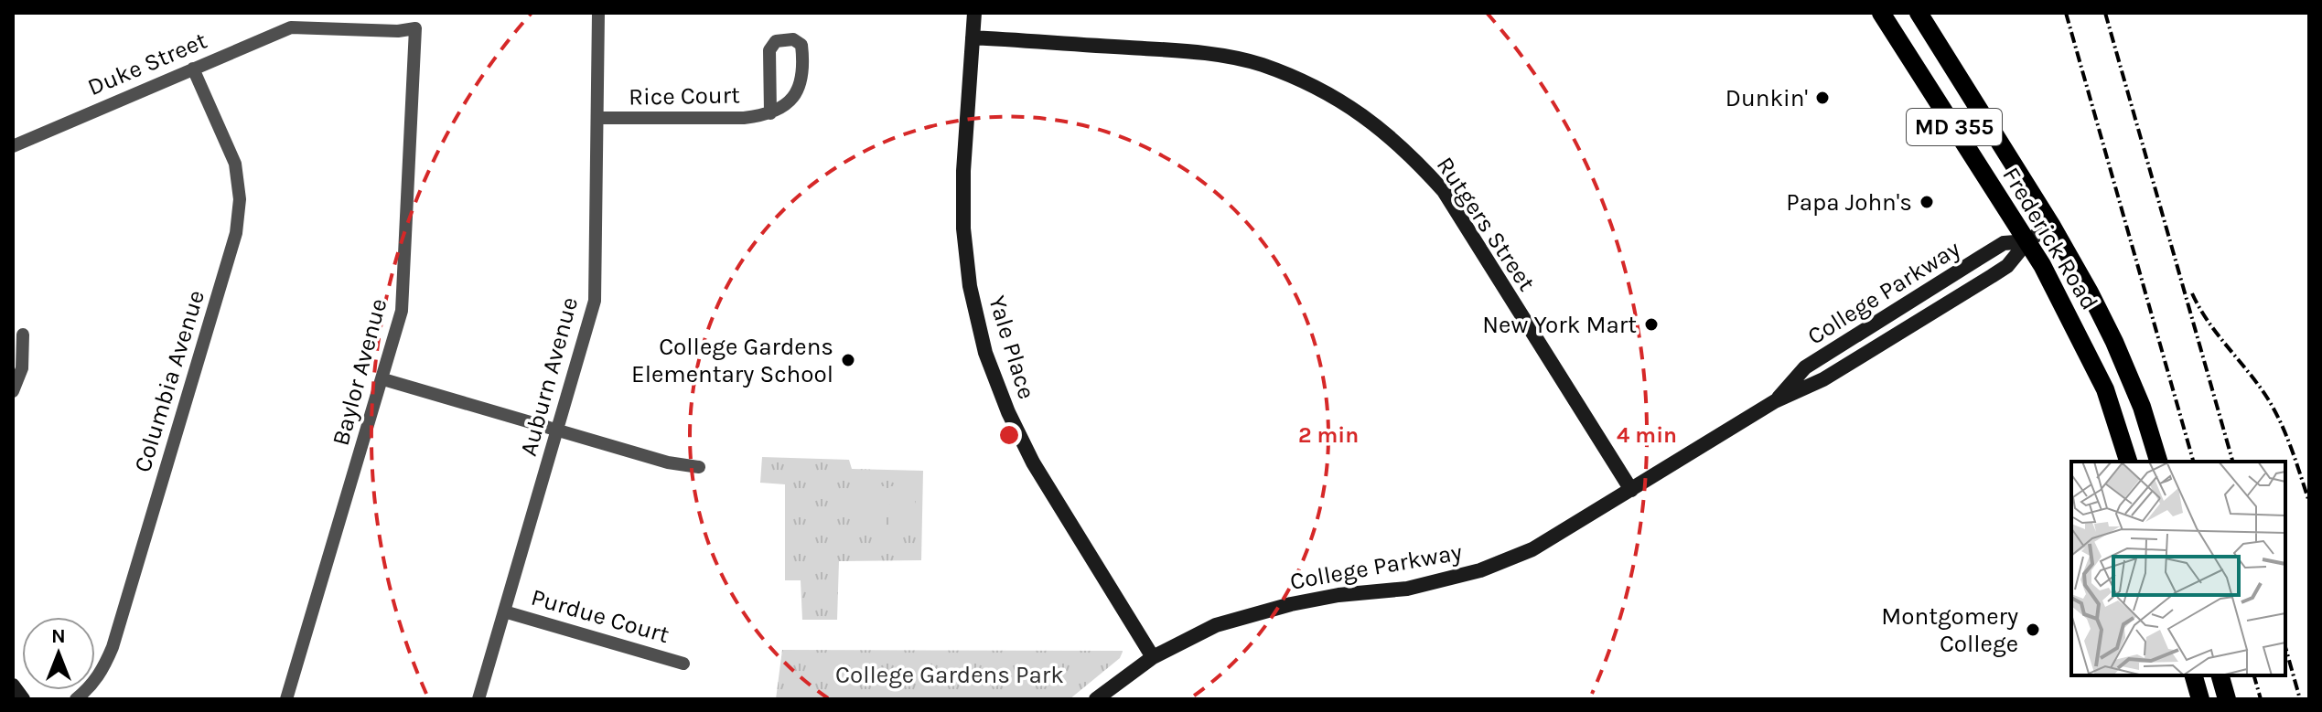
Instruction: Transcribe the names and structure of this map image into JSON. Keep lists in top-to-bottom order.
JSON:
{
  "streets": {
    "main road": ["MD 355", "Frederick Road"],
    "street": [
      "Duke Street",
      "Rice Court",
      "Rutgers Street",
      "College Parkway",
      "Yale Place",
      "Baylor Avenue",
      "Auburn Avenue",
      "Columbia Avenue",
      "Purdue Court"
    ]
  },
  "crossings": [
    ["Duke Street", "Baylor Avenue"],
    ["Duke Street", "Columbia Avenue"],
    ["Rice Court", "Auburn Avenue"],
    ["Rutgers Street", "College Parkway"],
    ["Rutgers Street", "Yale Place"],
    ["Frederick Road", "College Parkway"],
    ["College Parkway", "Yale Place"],
    ["Auburn Avenue", "Purdue Court"]
  ],
  "parks": ["College Gardens Park"],
  "places": [
    "Dunkin'",
    "Papa John's",
    "New York Mart",
    "College Gardens Elementary School",
    "Montgomery College"
  ],
  "north": "top",
  "rings": ["2 min", "4 min"]
}
